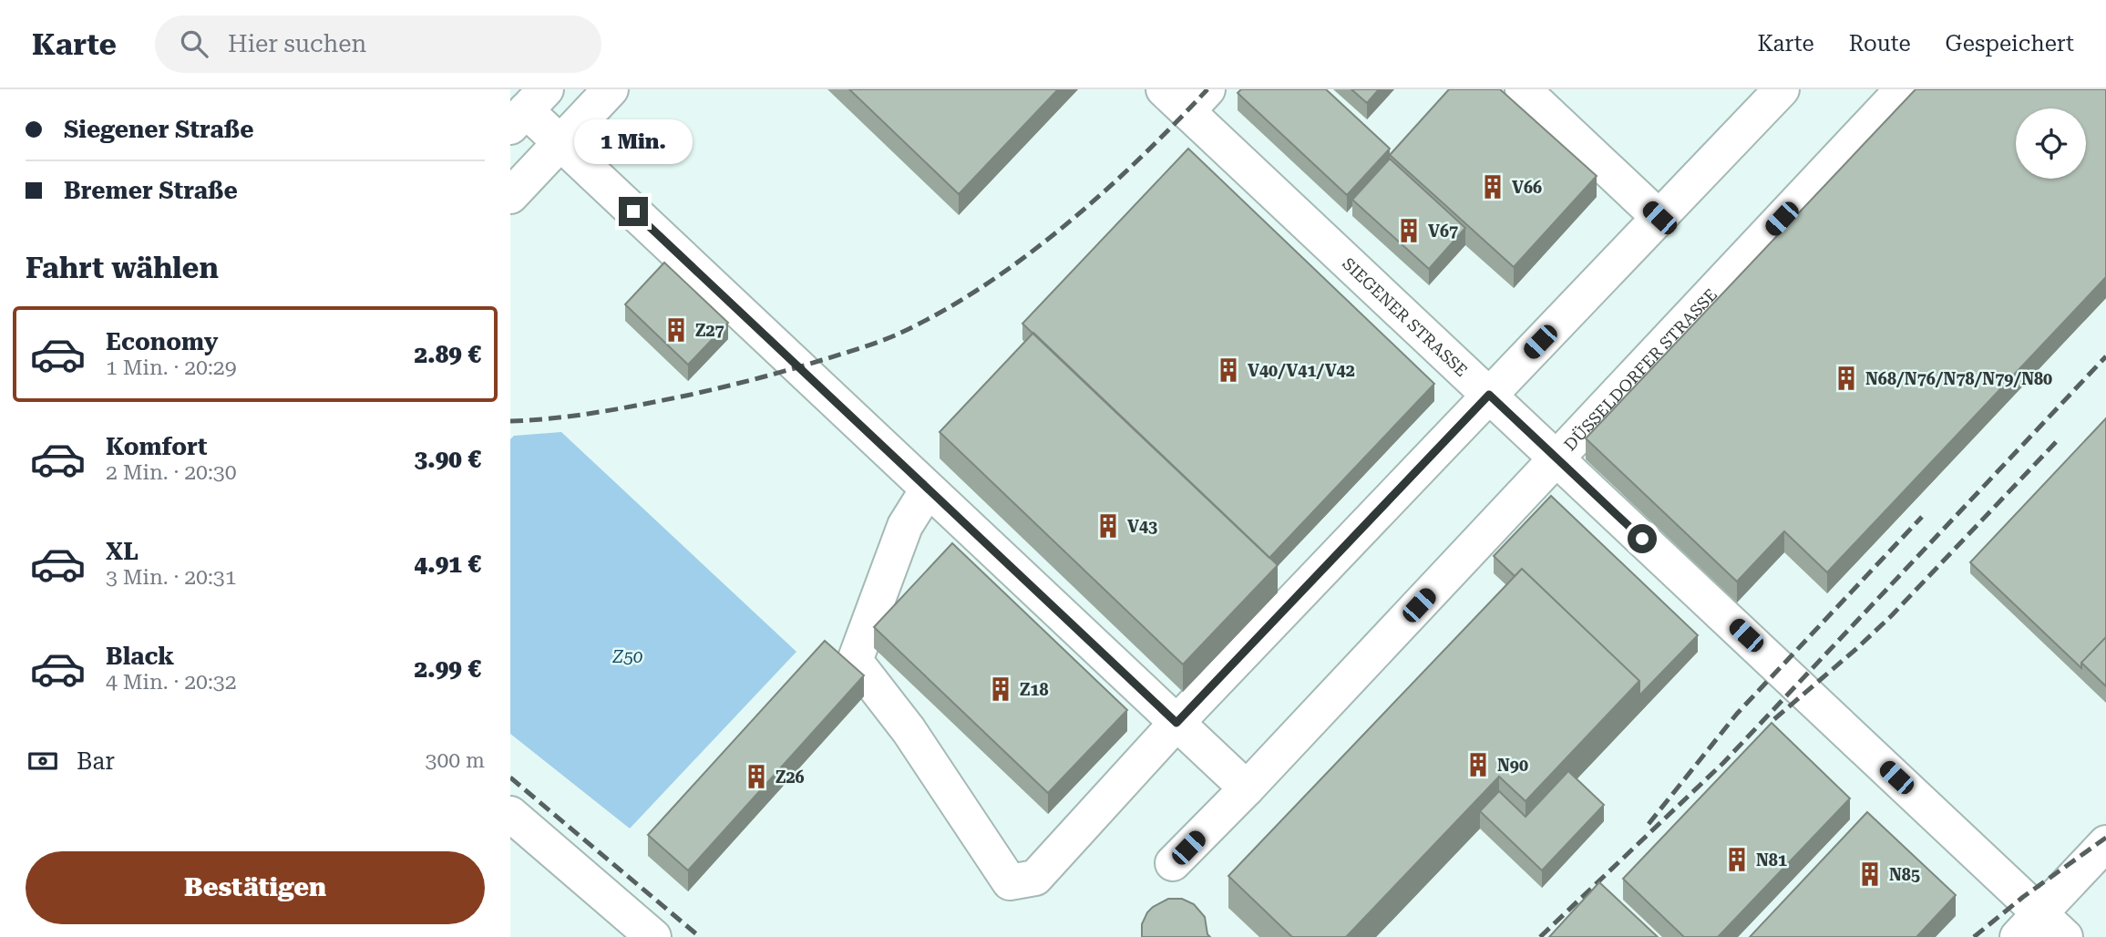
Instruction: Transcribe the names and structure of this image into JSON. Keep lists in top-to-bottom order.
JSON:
{
  "streets": {
    "lane": ["SIEGENER STRASSE", "DÜSSELDORFER STRASSE"]
  },
  "crossings": [
    ["SIEGENER STRASSE", "DÜSSELDORFER STRASSE"]
  ],
  "water": ["Z50"],
  "places": {
    "building": [
      "V66",
      "V67",
      "Z27",
      "V40/V41/V42",
      "N68/N76/N78/N79/N80",
      "V43",
      "Z18",
      "N90",
      "Z26",
      "N81",
      "N85"
    ]
  },
  "page": {
    "header": "Karte",
    "search": "Hier suchen",
    "nav": ["Karte", "Route", "Gespeichert"],
    "banner": ["Siegener Straße", "Bremer Straße"],
    "bubble": "1 Min.",
    "heading": "Fahrt wählen",
    "list": [
      {
        "name": "Economy",
        "note": "1 Min. · 20:29",
        "value": "2.89 €"
      },
      {
        "name": "Komfort",
        "note": "2 Min. · 20:30",
        "value": "3.90 €"
      },
      {
        "name": "XL",
        "note": "3 Min. · 20:31",
        "value": "4.91 €"
      },
      {
        "name": "Black",
        "note": "4 Min. · 20:32",
        "value": "2.99 €"
      }
    ],
    "pay": ["Bar", "300 m"],
    "buttons": "Bestätigen"
  }
}
